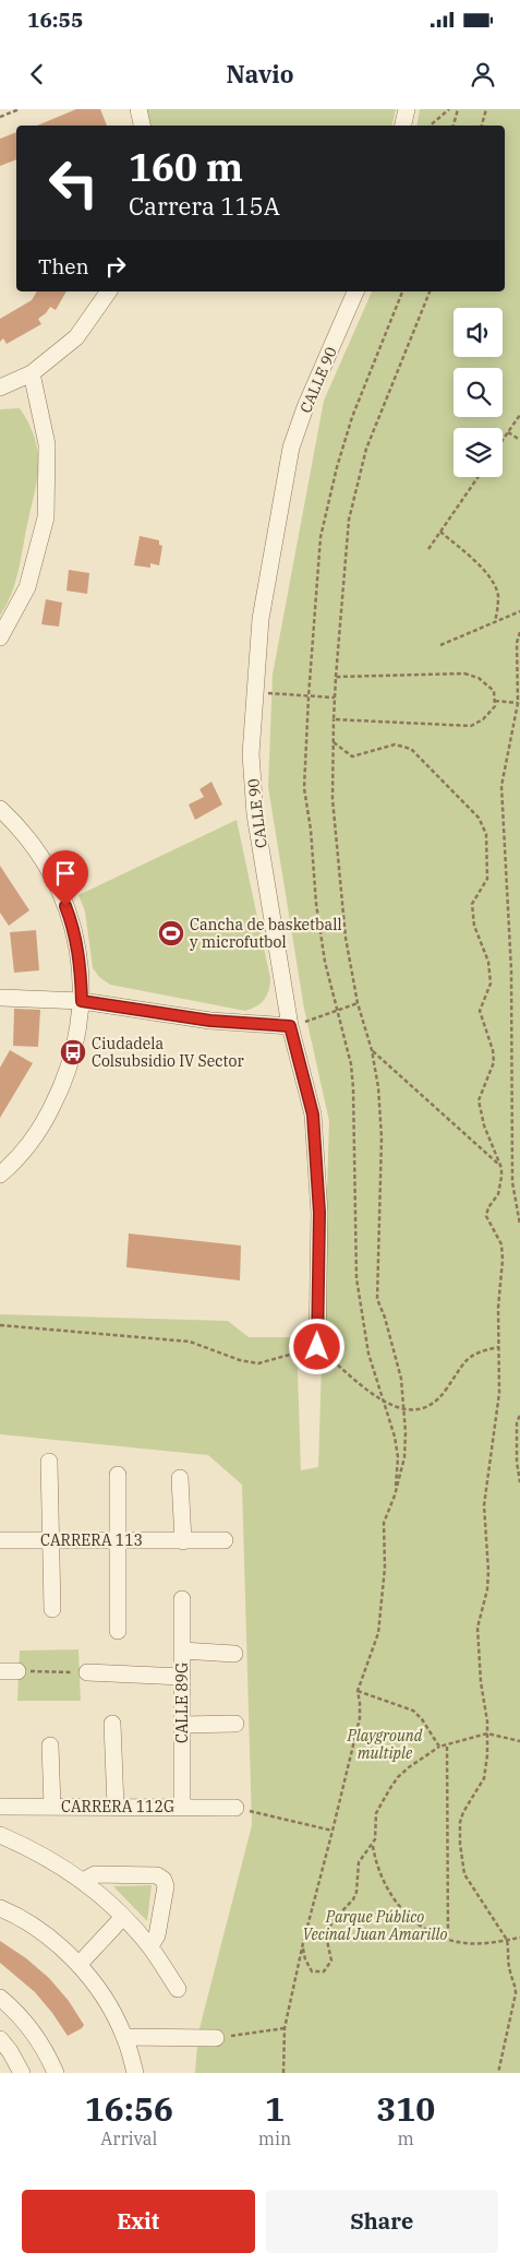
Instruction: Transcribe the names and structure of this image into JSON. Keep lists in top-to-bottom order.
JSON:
{
  "streets": {
    "street": [
      "CALLE 90",
      "CARRERA 113",
      "CALLE 89G",
      "CARRERA 112G"
    ]
  },
  "crossings": [
    ["CALLE 89G", "CARRERA 112G"]
  ],
  "parks": ["Playground multiple", "Parque Público Vecinal Juan Amarillo"],
  "places": {
    "sports": ["Cancha de basketball y microfutbol"],
    "bus stop": ["Ciudadela Colsubsidio IV Sector"]
  },
  "page": {
    "status": "16:55",
    "header": "Navio",
    "turn": ["160 m", "Carrera 115A"],
    "then": "Then",
    "eta": [
      "16:56",
      "Arrival",
      "1",
      "min",
      "310",
      "m"
    ],
    "buttons": ["Exit", "Share"]
  }
}
